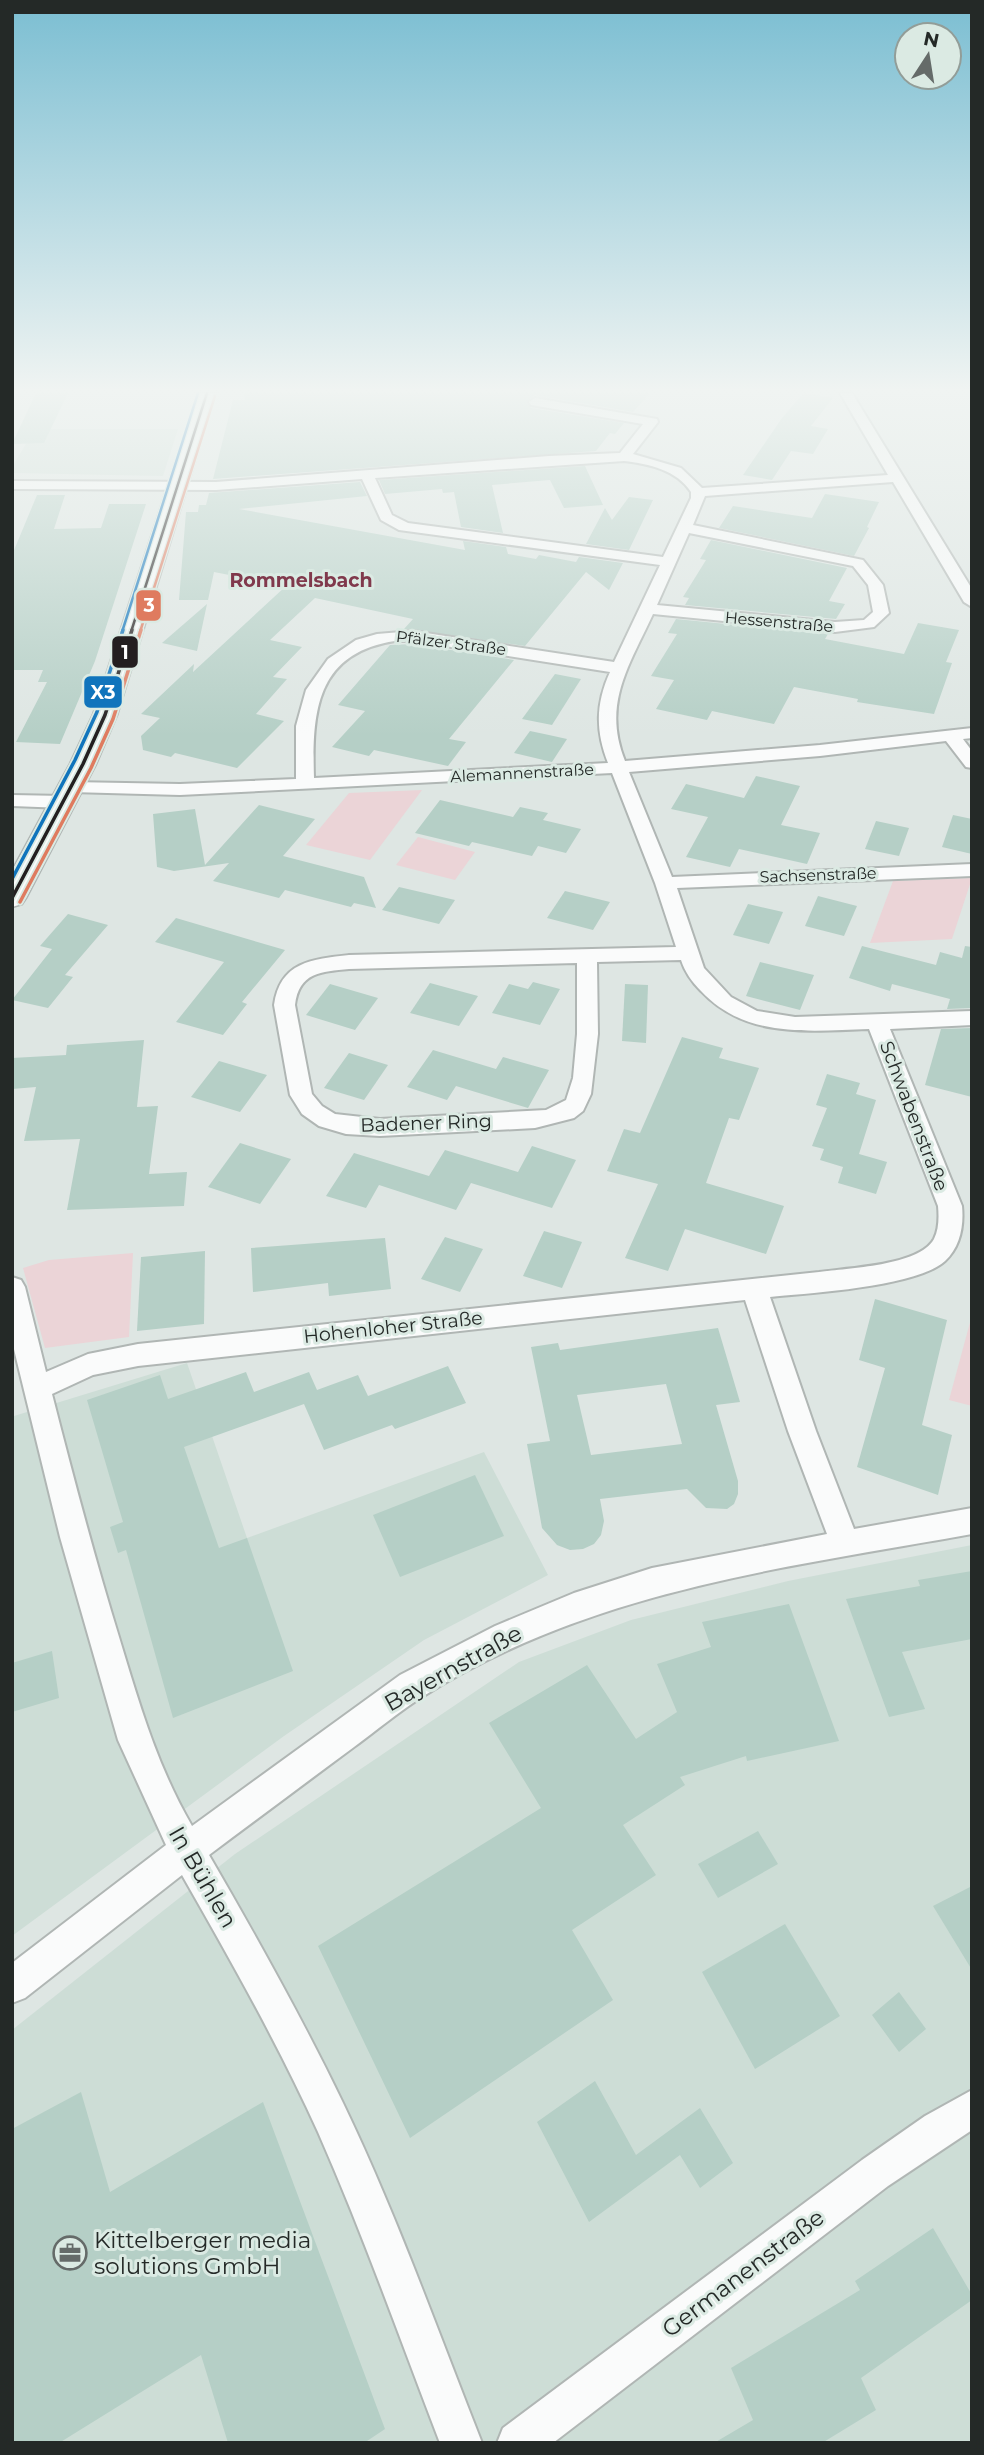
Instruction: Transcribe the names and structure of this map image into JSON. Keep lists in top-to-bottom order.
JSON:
{
  "streets": {
    "street": [
      "Hessenstraße",
      "Pfälzer Straße",
      "Alemannenstraße",
      "Sachsenstraße",
      "Schwabenstraße",
      "Badener Ring",
      "Hohenloher Straße",
      "Bayernstraße",
      "In Bühlen",
      "Germanenstraße"
    ]
  },
  "crossings": [
    ["Hessenstraße", "Schwabenstraße"],
    ["Pfälzer Straße", "Alemannenstraße"],
    ["Pfälzer Straße", "Schwabenstraße"],
    ["Alemannenstraße", "Schwabenstraße"],
    ["Sachsenstraße", "Schwabenstraße"],
    ["Schwabenstraße", "Badener Ring"],
    ["Schwabenstraße", "Hohenloher Straße"],
    ["Hohenloher Straße", "In Bühlen"],
    ["Bayernstraße", "In Bühlen"]
  ],
  "districts": ["Rommelsbach"],
  "places": {
    "office": ["Kittelberger media solutions GmbH"]
  },
  "lines": ["transit line 1", "transit line 3", "transit line X3"],
  "north": "top"
}
